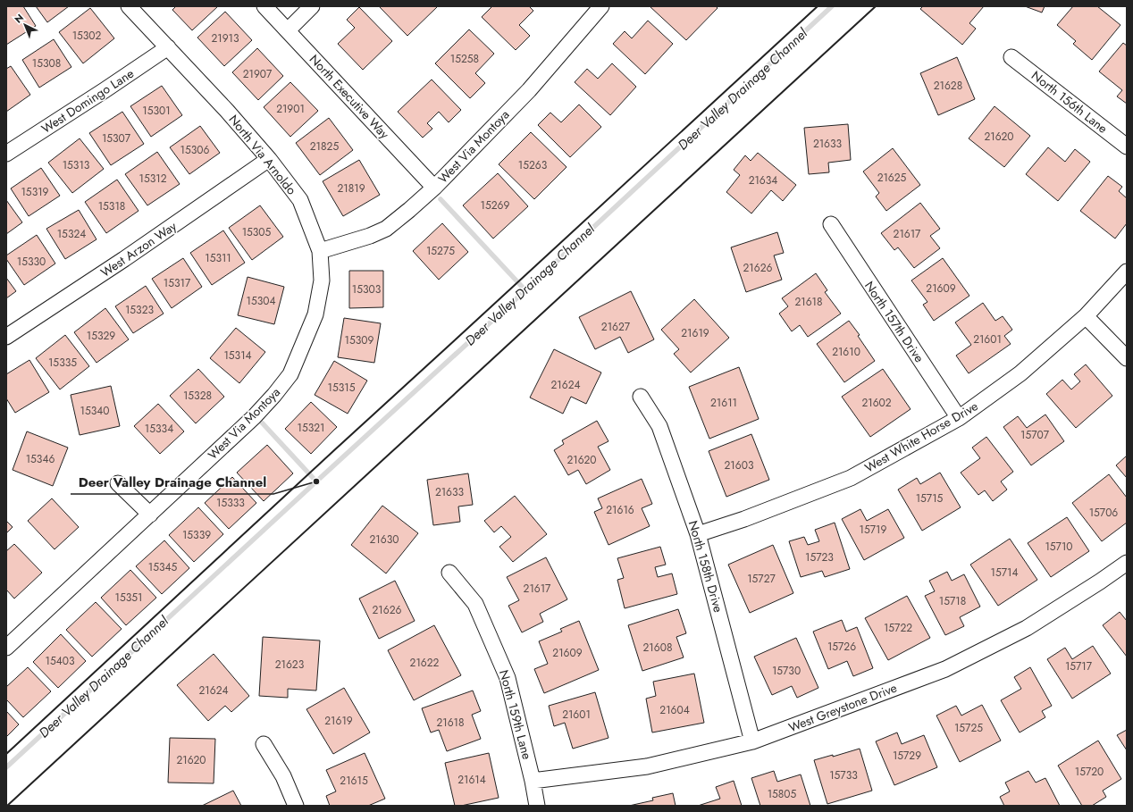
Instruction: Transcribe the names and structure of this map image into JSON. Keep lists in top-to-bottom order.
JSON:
{
  "streets": {
    "street": [
      "North Executive Way",
      "West Domingo Lane",
      "North 156th Lane",
      "West Via Montoya",
      "North Via Arnoldo",
      "West Arzon Way",
      "North 157th Drive",
      "West White Horse Drive",
      "North 158th Drive",
      "West Greystone Drive",
      "North 159th Lane"
    ]
  },
  "crossings": [
    ["North Executive Way", "West Via Montoya"],
    ["West Domingo Lane", "North Via Arnoldo"],
    ["West Via Montoya", "North Via Arnoldo"],
    ["North Via Arnoldo", "West Arzon Way"],
    ["North 157th Drive", "West White Horse Drive"],
    ["West White Horse Drive", "North 158th Drive"],
    ["North 158th Drive", "West Greystone Drive"],
    ["West Greystone Drive", "North 159th Lane"]
  ],
  "water": ["Deer Valley Drainage Channel"],
  "places": ["Deer Valley Drainage Channel"],
  "house_numbers": [
    "15302",
    "21913",
    "15258",
    "15308",
    "21907",
    "21628",
    "21901",
    "15301",
    "21620",
    "15307",
    "21633",
    "21825",
    "15306",
    "15313",
    "15263",
    "21625",
    "15312",
    "21634",
    "21819",
    "15319",
    "15269",
    "15318",
    "15305",
    "15324",
    "21617",
    "15275",
    "15311",
    "15330",
    "21626",
    "15317",
    "21609",
    "15303",
    "15304",
    "21618",
    "15323",
    "21627",
    "21619",
    "15329",
    "21601",
    "15309",
    "21610",
    "15314",
    "15335",
    "21624",
    "15315",
    "15328",
    "21611",
    "21602",
    "15340",
    "15321",
    "15334",
    "15707",
    "15346",
    "21620",
    "21603",
    "21633",
    "15715",
    "15333",
    "21616",
    "15706",
    "15719",
    "15339",
    "21630",
    "15710",
    "15723",
    "15345",
    "15714",
    "15727",
    "21617",
    "15351",
    "15718",
    "21626",
    "15722",
    "15726",
    "21608",
    "21609",
    "15403",
    "21622",
    "21623",
    "15717",
    "15730",
    "21624",
    "21604",
    "21601",
    "21619",
    "21618",
    "15725",
    "15729",
    "21620",
    "15720",
    "15733",
    "21614",
    "21615",
    "15805"
  ],
  "north": "top left"
}
